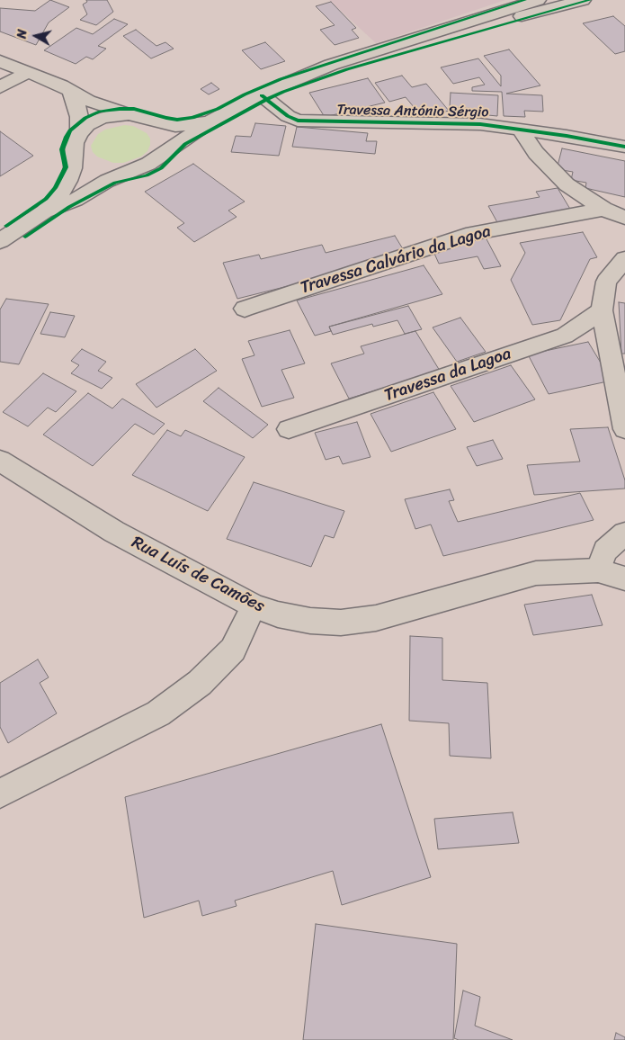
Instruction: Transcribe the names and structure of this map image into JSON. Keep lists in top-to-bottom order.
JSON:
{
  "streets": {
    "main road": [
      "Travessa António Sérgio",
      "Travessa Calvário da Lagoa",
      "Travessa da Lagoa",
      "Rua Luís de Camões"
    ]
  },
  "north": "left"
}
